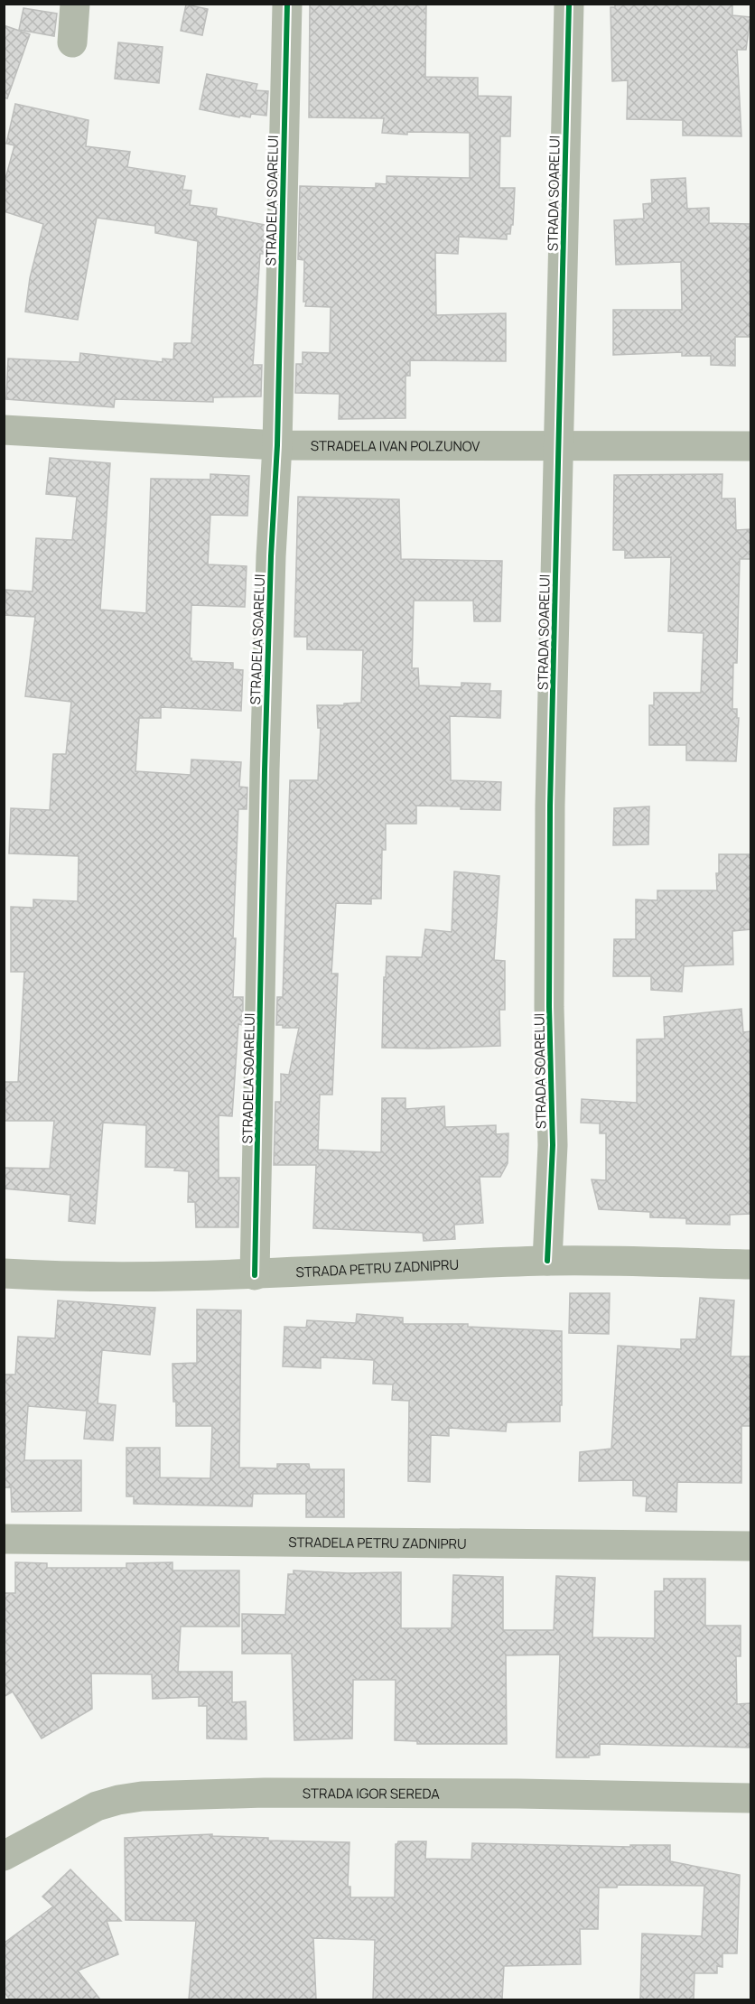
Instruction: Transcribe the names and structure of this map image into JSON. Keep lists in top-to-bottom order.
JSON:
{
  "streets": {
    "street": [
      "STRADA SOARELUI",
      "STRADELA SOARELUI",
      "STRADELA IVAN POLZUNOV",
      "STRADA PETRU ZADNIPRU",
      "STRADELA PETRU ZADNIPRU",
      "STRADA IGOR SEREDA"
    ]
  },
  "crossings": [
    ["STRADA SOARELUI", "STRADELA IVAN POLZUNOV"],
    ["STRADA SOARELUI", "STRADA PETRU ZADNIPRU"],
    ["STRADELA SOARELUI", "STRADELA IVAN POLZUNOV"],
    ["STRADELA SOARELUI", "STRADA PETRU ZADNIPRU"]
  ]
}
